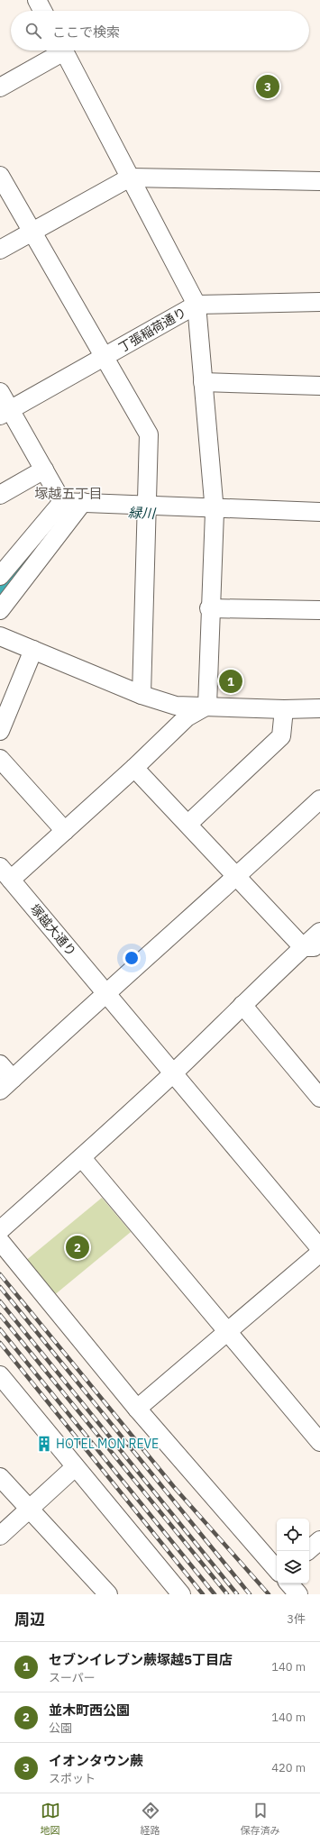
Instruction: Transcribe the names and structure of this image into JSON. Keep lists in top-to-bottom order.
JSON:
{
  "streets": {
    "street": ["丁張稲荷通り", "塚越大通り"]
  },
  "districts": ["塚越五丁目"],
  "water": ["緑川"],
  "places": {
    "building": ["HOTEL MON REVE"]
  },
  "page": {
    "search": "ここで検索",
    "pins": ["3", "1", "2"],
    "heading": ["周辺", "3件"],
    "list": [
      {
        "mark": "1",
        "name": "セブンイレブン蕨塚越5丁目店",
        "note": "スーパー",
        "value": "140 m"
      },
      {
        "mark": "2",
        "name": "並木町西公園",
        "note": "公園",
        "value": "140 m"
      },
      {
        "mark": "3",
        "name": "イオンタウン蕨",
        "note": "スポット",
        "value": "420 m"
      }
    ],
    "nav": ["地図", "経路", "保存済み"]
  }
}
